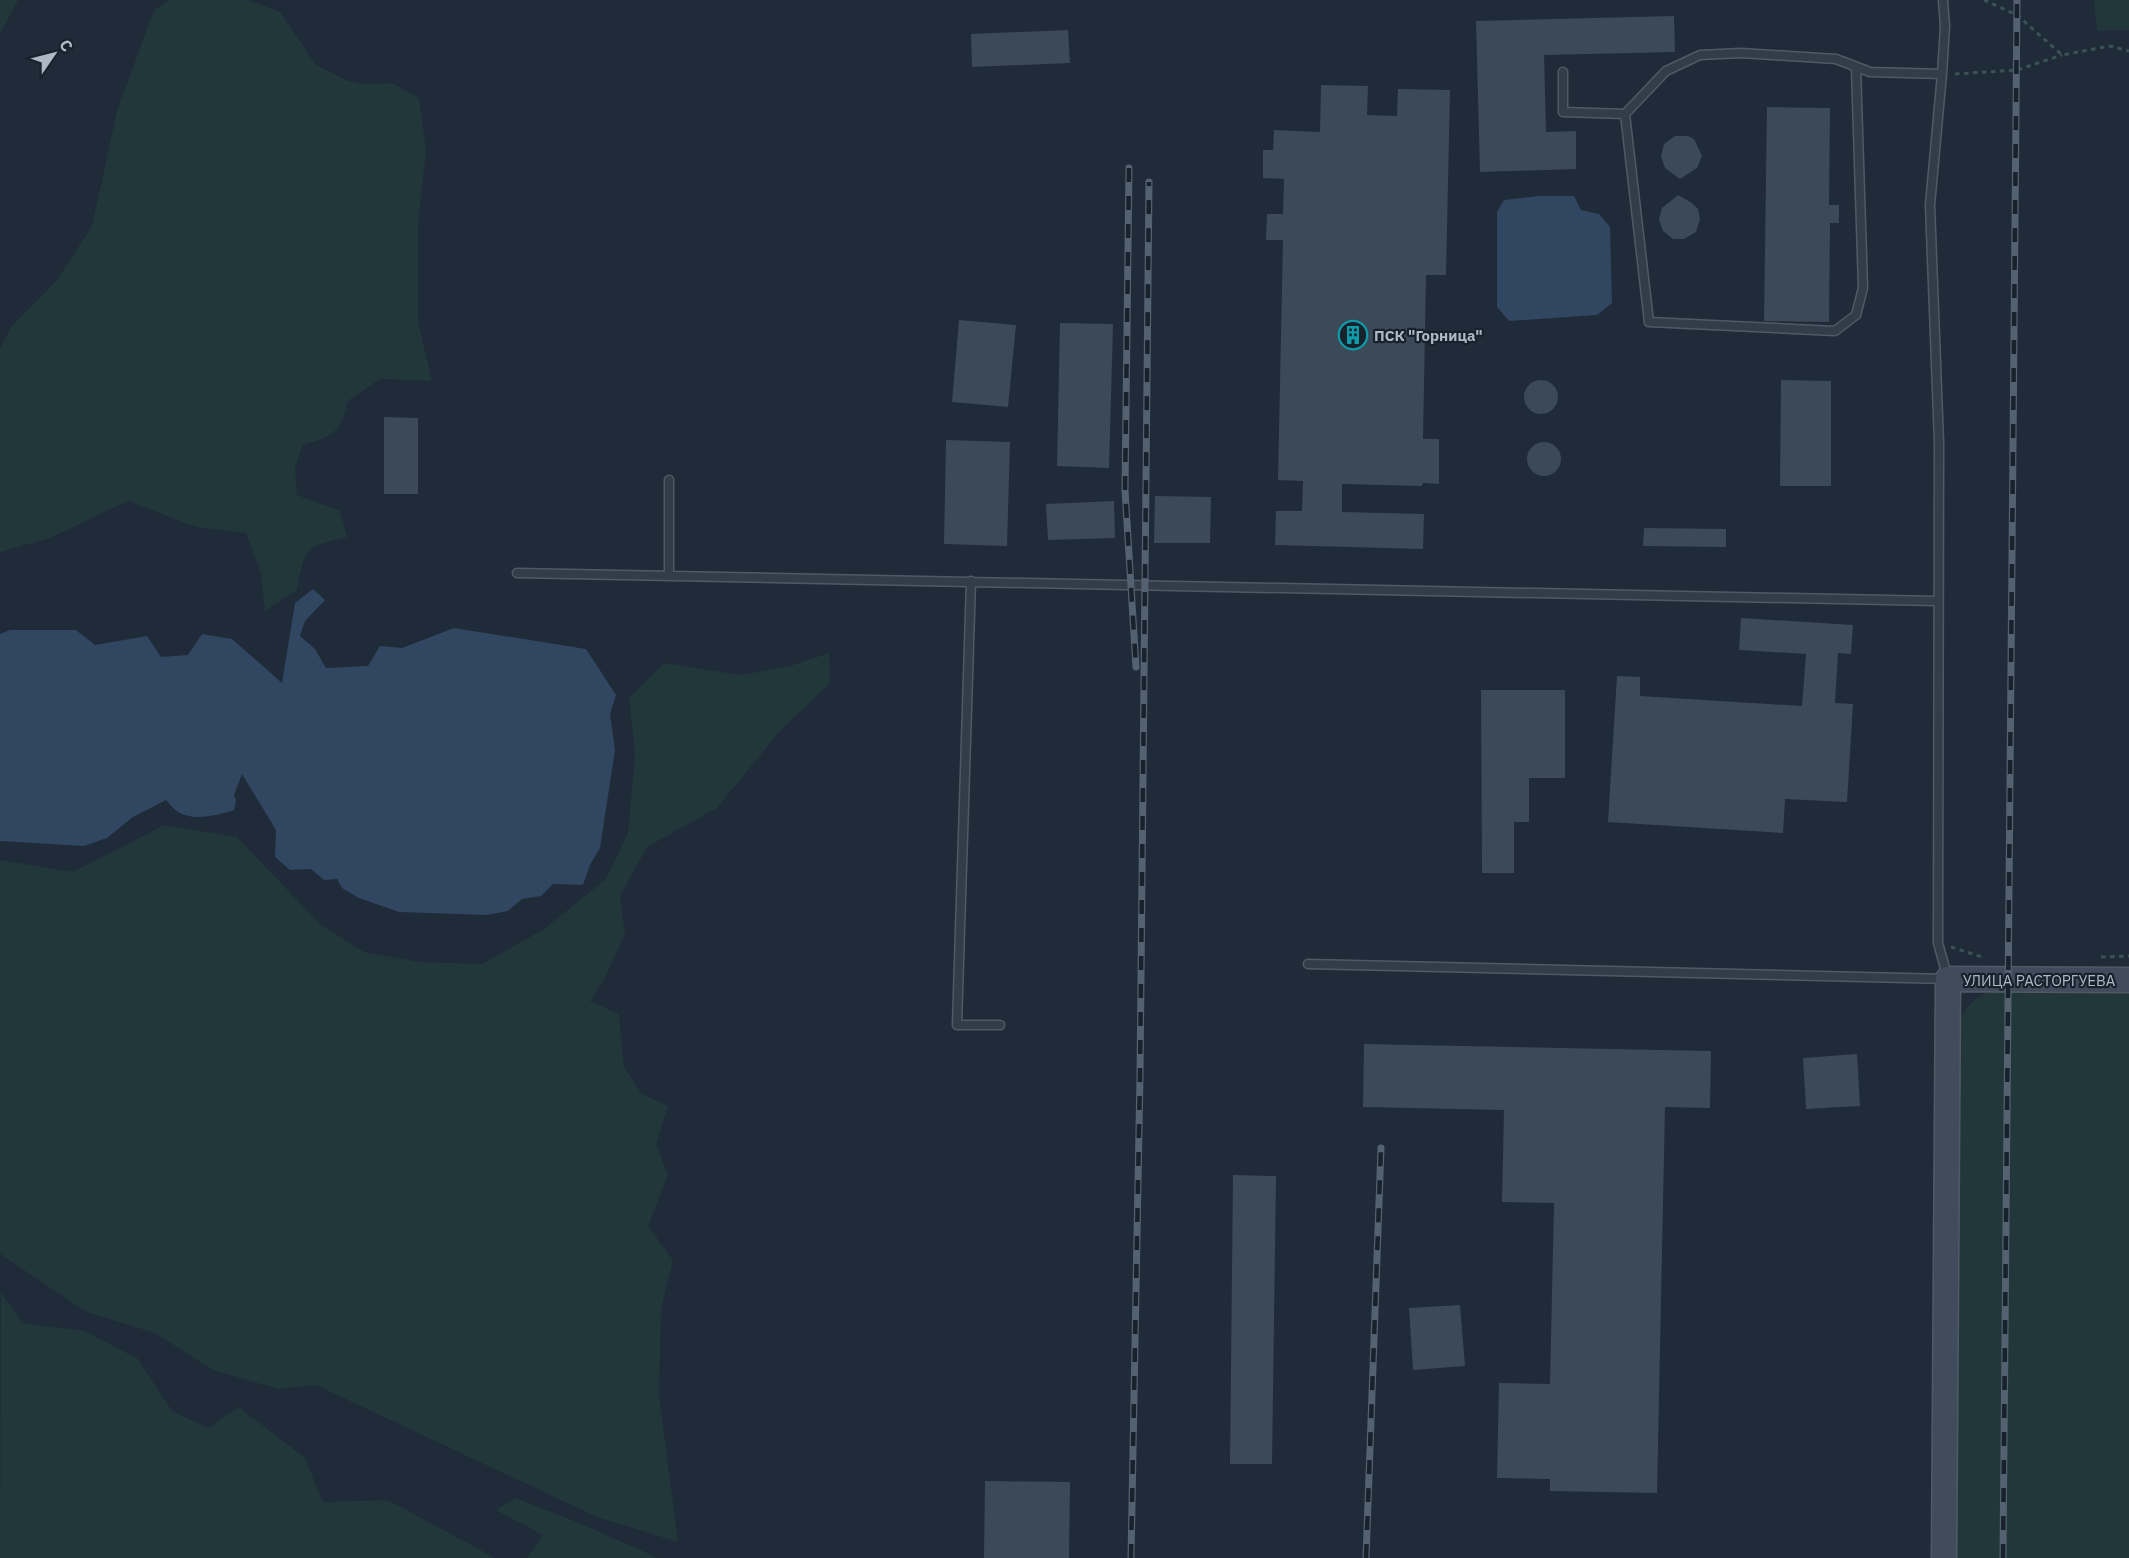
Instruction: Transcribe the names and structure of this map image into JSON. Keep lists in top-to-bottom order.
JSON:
{
  "streets": {
    "street": ["УЛИЦА РАСТОРГУЕВА"]
  },
  "places": {
    "building": ["ПСК \"Горница\""]
  },
  "north": "top right"
}
